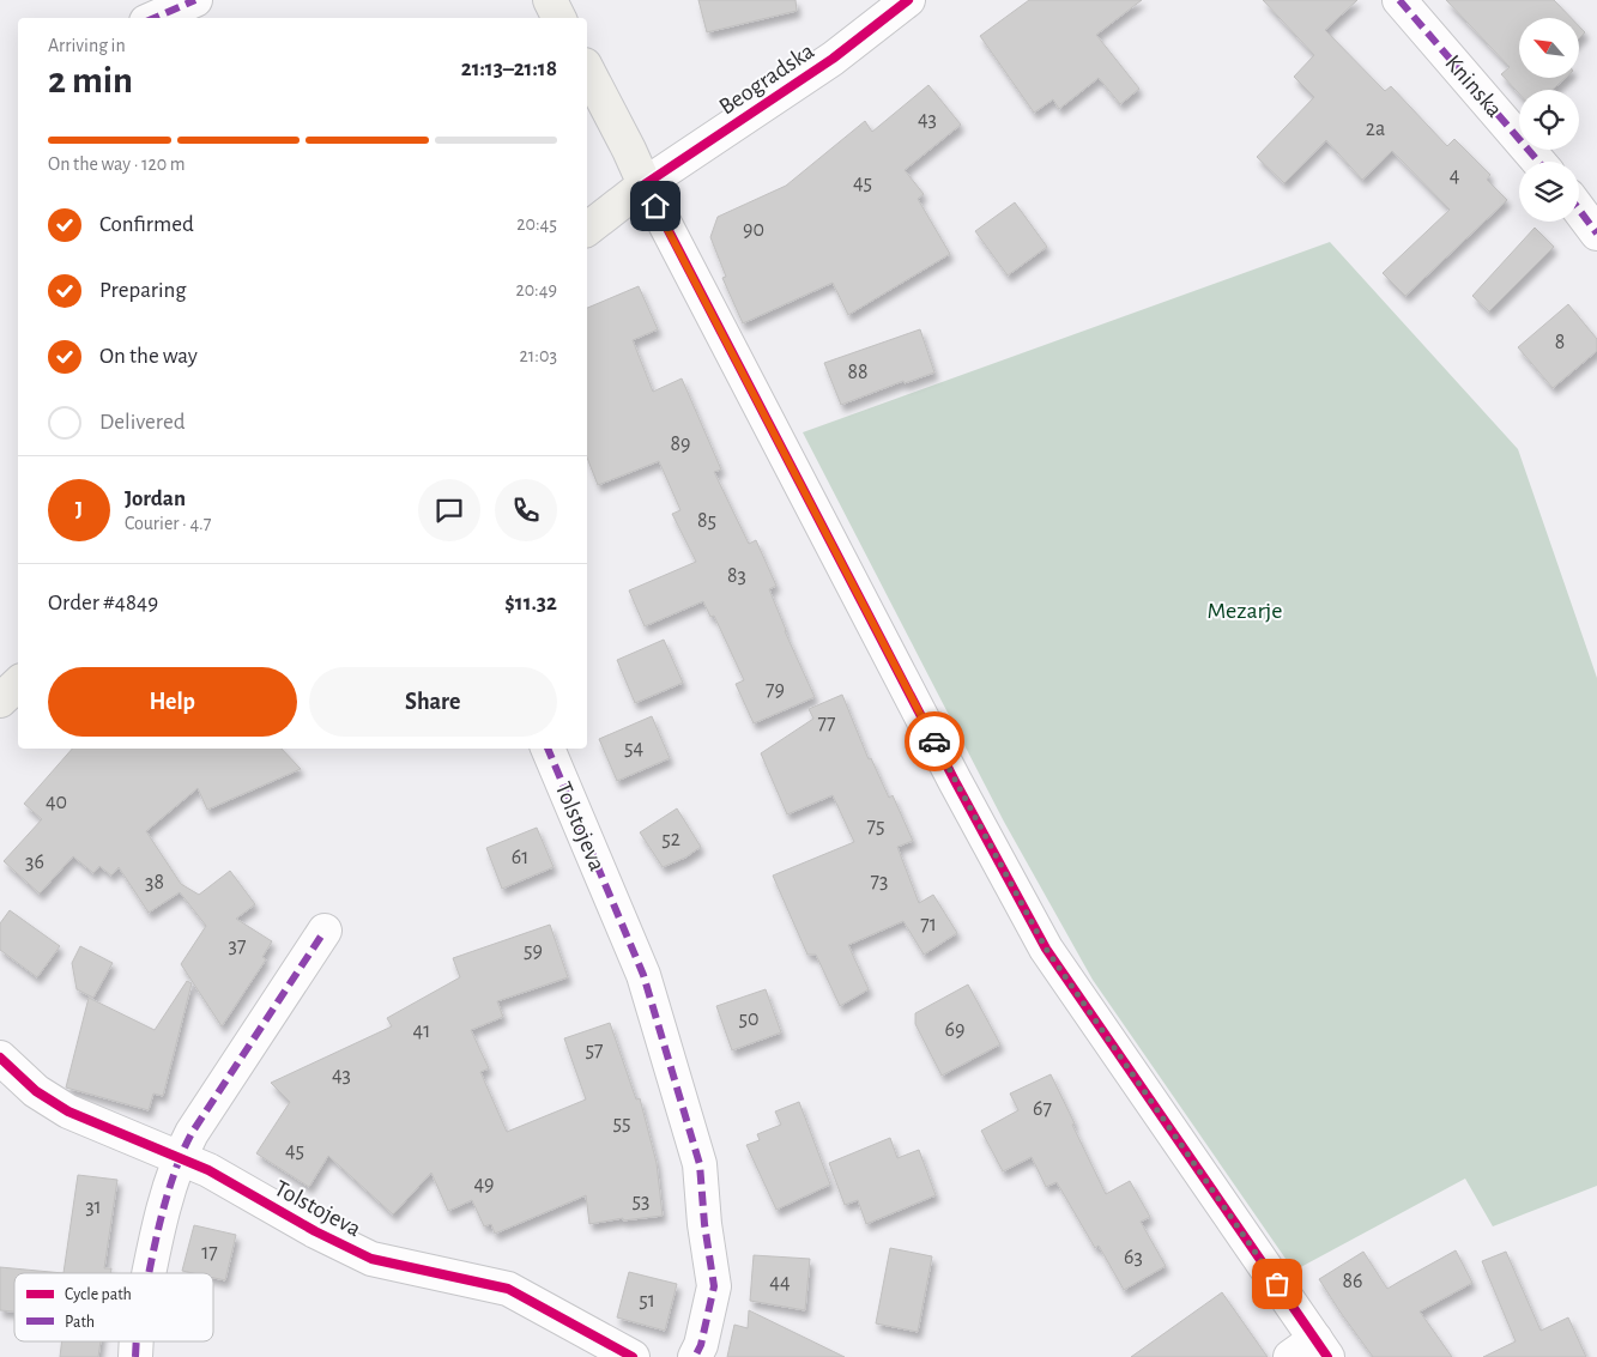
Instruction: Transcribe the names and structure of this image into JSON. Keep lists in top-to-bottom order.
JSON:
{
  "streets": {
    "street": ["Beogradska", "Kninska", "Tolstojeva"]
  },
  "parks": ["Mezarje"],
  "house_numbers": [
    "43",
    "2a",
    "4",
    "45",
    "90",
    "8",
    "88",
    "89",
    "85",
    "83",
    "79",
    "77",
    "54",
    "40",
    "75",
    "52",
    "61",
    "36",
    "73",
    "38",
    "71",
    "37",
    "59",
    "50",
    "69",
    "41",
    "57",
    "43",
    "67",
    "55",
    "45",
    "49",
    "53",
    "31",
    "17",
    "63",
    "86",
    "44",
    "51"
  ],
  "legend": ["Cycle path", "Path"],
  "north": "top left",
  "page": {
    "heading": ["2 min", "Arriving in", "21:13–21:18"],
    "panel": [
      "Jordan",
      "Courier · 4.7",
      "Order #4849",
      "$11.32"
    ],
    "bar": "On the way · 120 m",
    "list": [
      ["Confirmed", "20:45"],
      ["Preparing", "20:49"],
      ["On the way", "21:03"],
      "Delivered"
    ],
    "round": "J",
    "buttons": ["Help", "Share"]
  }
}
